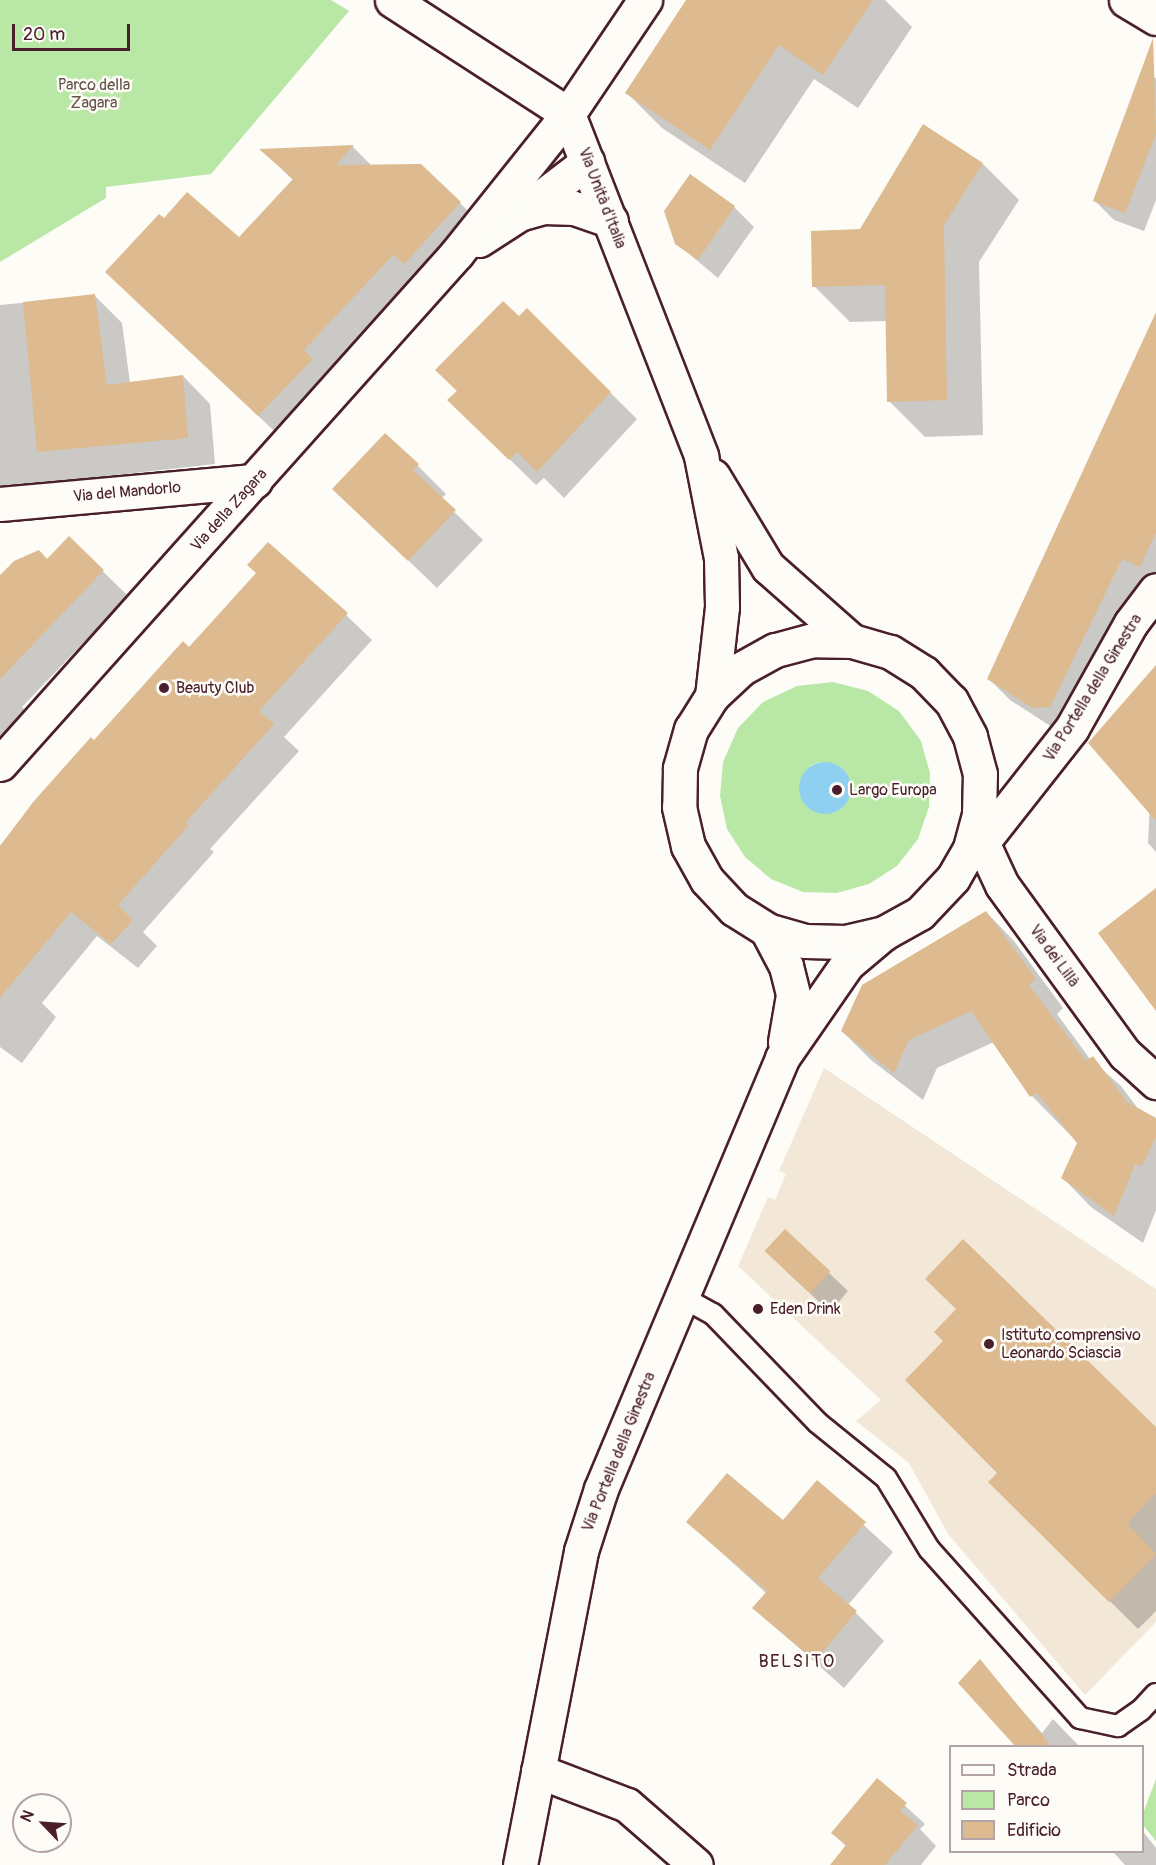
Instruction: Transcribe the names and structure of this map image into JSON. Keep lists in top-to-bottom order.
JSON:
{
  "streets": {
    "street": [
      "Via Unità d'Italia",
      "Via del Mandorlo",
      "Via della Zagara",
      "Via Portella della Ginestra",
      "Via dei Lillà"
    ]
  },
  "crossings": [
    ["Via del Mandorlo", "Via della Zagara"],
    ["Via Portella della Ginestra", "Via dei Lillà"]
  ],
  "districts": ["BELSITO"],
  "parks": ["Parco della Zagara"],
  "places": [
    "Beauty Club",
    "Largo Europa",
    "Eden Drink",
    "Istituto comprensivo Leonardo Sciascia"
  ],
  "legend": ["Strada", "Parco", "Edificio"],
  "scale_bar": "20 m",
  "north": "top left"
}
